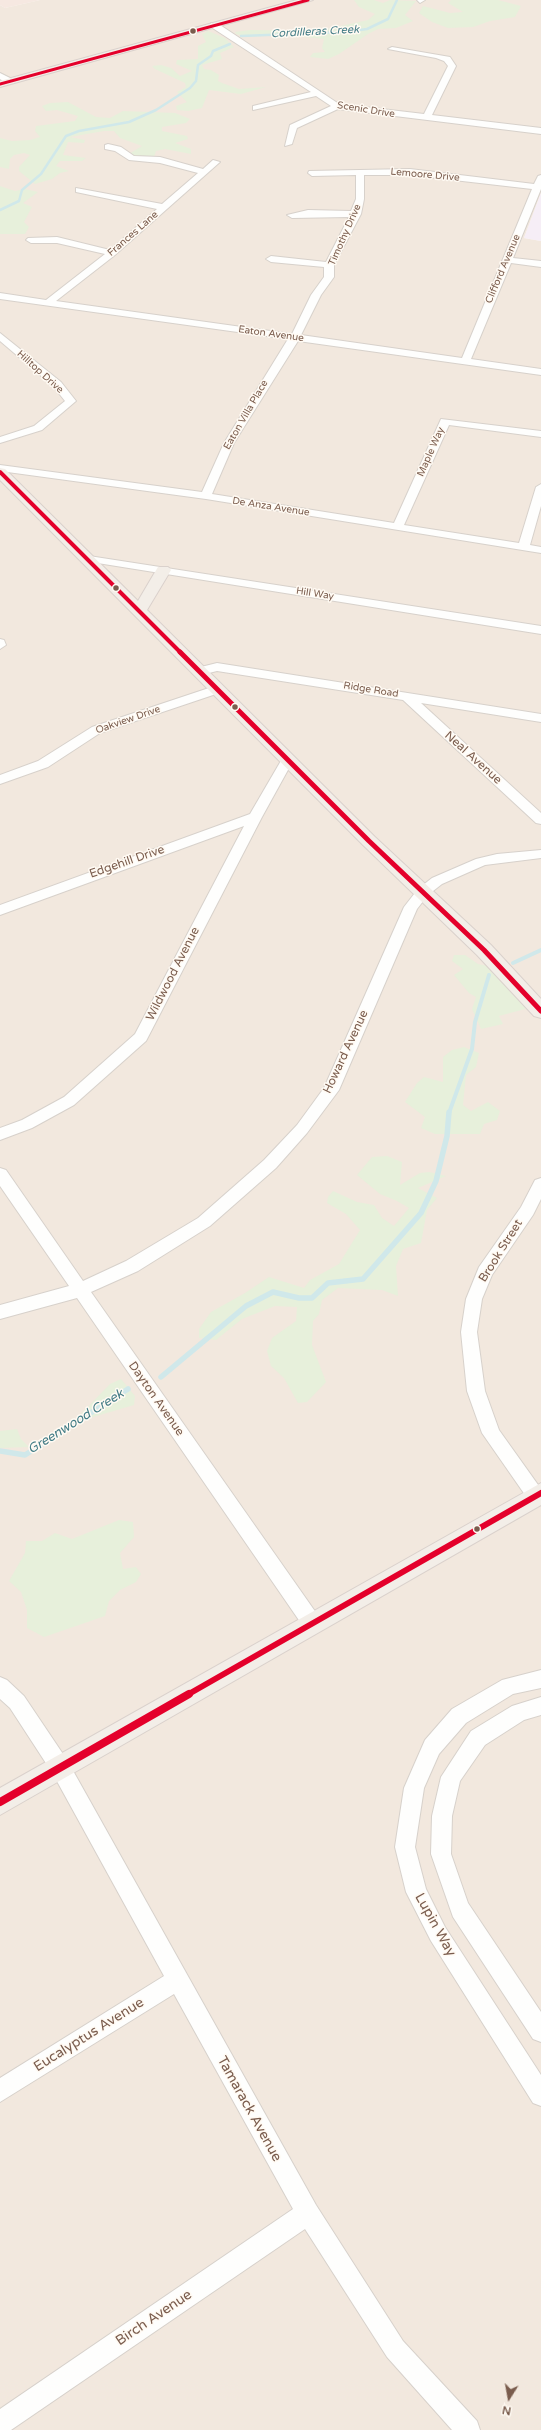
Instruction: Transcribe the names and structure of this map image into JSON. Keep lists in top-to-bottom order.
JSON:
{
  "streets": {
    "street": [
      "Scenic Drive",
      "Lemoore Drive",
      "Frances Lane",
      "Timothy Drive",
      "Clifford Avenue",
      "Eaton Avenue",
      "Hilltop Drive",
      "Eaton Villa Place",
      "Maple Way",
      "De Anza Avenue",
      "Hill Way",
      "Ridge Road",
      "Oakview Drive",
      "Neal Avenue",
      "Edgehill Drive",
      "Wildwood Avenue",
      "Howard Avenue",
      "Brook Street",
      "Dayton Avenue",
      "Lupin Way",
      "Eucalyptus Avenue",
      "Tamarack Avenue",
      "Birch Avenue"
    ]
  },
  "crossings": [
    ["Lemoore Drive", "Timothy Drive"],
    ["Lemoore Drive", "Clifford Avenue"],
    ["Frances Lane", "Eaton Avenue"],
    ["Timothy Drive", "Eaton Avenue"],
    ["Timothy Drive", "Eaton Villa Place"],
    ["Clifford Avenue", "Eaton Avenue"],
    ["Eaton Avenue", "Eaton Villa Place"],
    ["Eaton Villa Place", "De Anza Avenue"],
    ["Maple Way", "De Anza Avenue"],
    ["Ridge Road", "Neal Avenue"],
    ["Edgehill Drive", "Wildwood Avenue"],
    ["Howard Avenue", "Dayton Avenue"],
    ["Eucalyptus Avenue", "Tamarack Avenue"],
    ["Tamarack Avenue", "Birch Avenue"]
  ],
  "water": ["Cordilleras Creek", "Greenwood Creek"],
  "north": "bottom"
}
